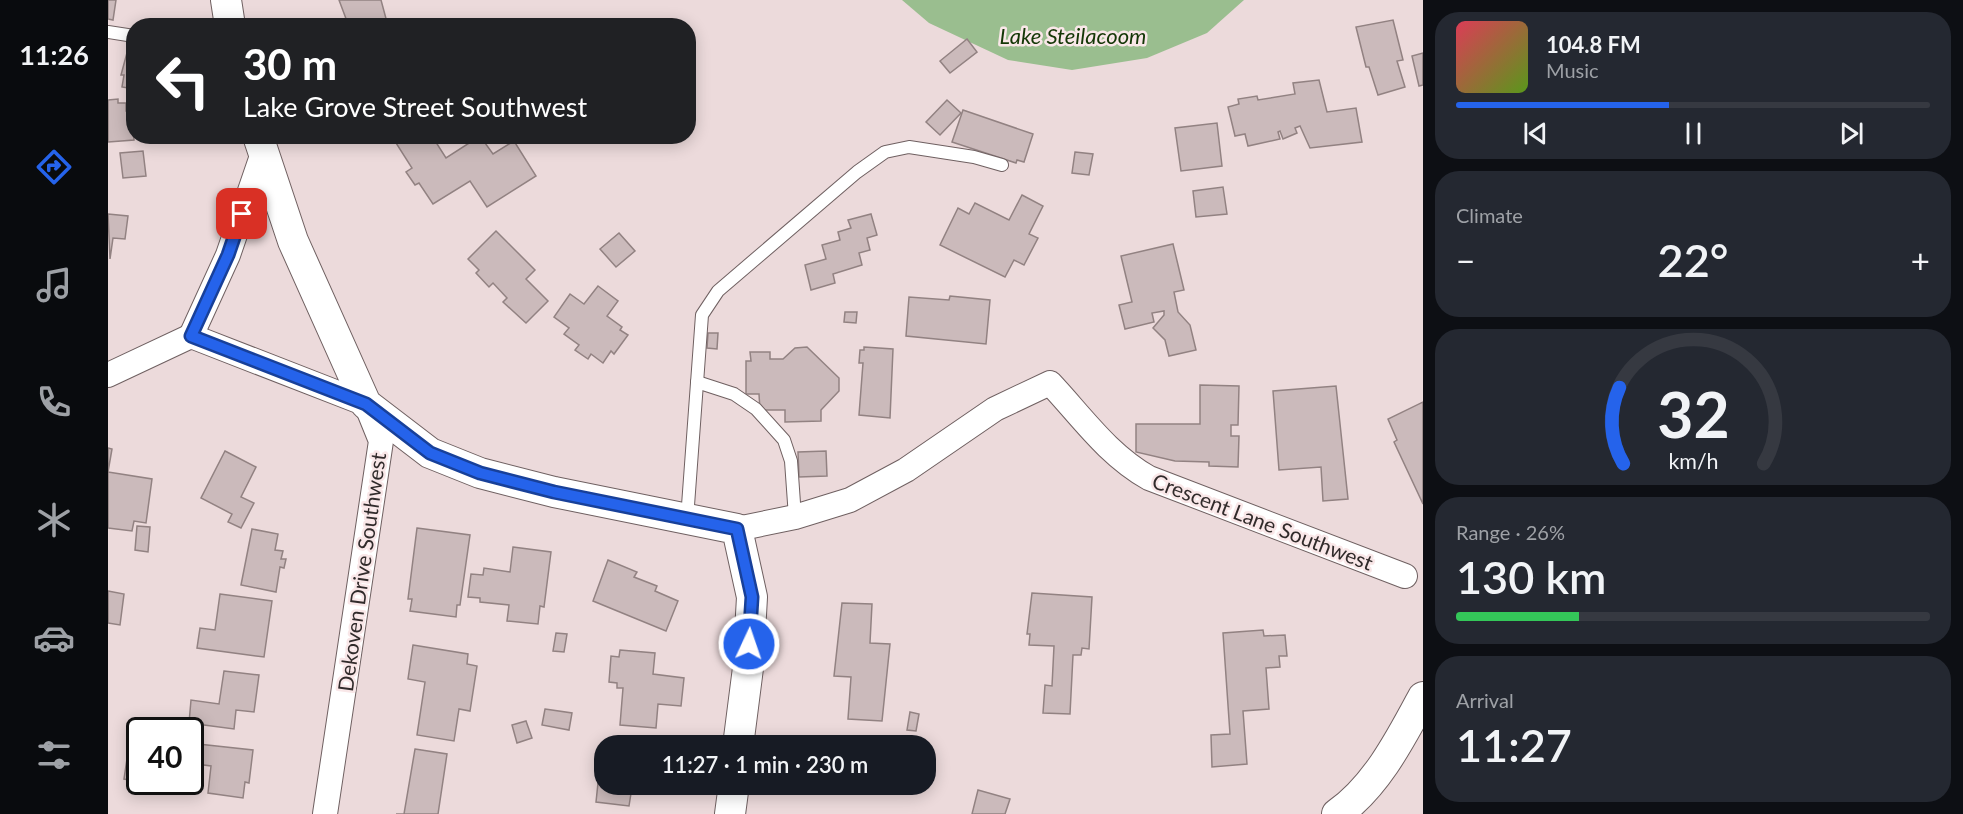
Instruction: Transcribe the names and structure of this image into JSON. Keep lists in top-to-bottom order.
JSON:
{
  "streets": {
    "street": ["Crescent Lane Southwest", "Dekoven Drive Southwest"]
  },
  "water": ["Lake Steilacoom"],
  "page": {
    "tabs": "11:26",
    "turn": ["30 m", "Lake Grove Street Southwest"],
    "song": ["104.8 FM", "Music"],
    "tile": [
      "Climate",
      ["Range · 26%", "130 km"],
      ["Arrival", "11:27"]
    ],
    "heat": ["−", "22°", "+"],
    "limit": "40",
    "trip": "11:27 · 1 min · 230 m",
    "gauge": ["32", "km/h"]
  }
}
